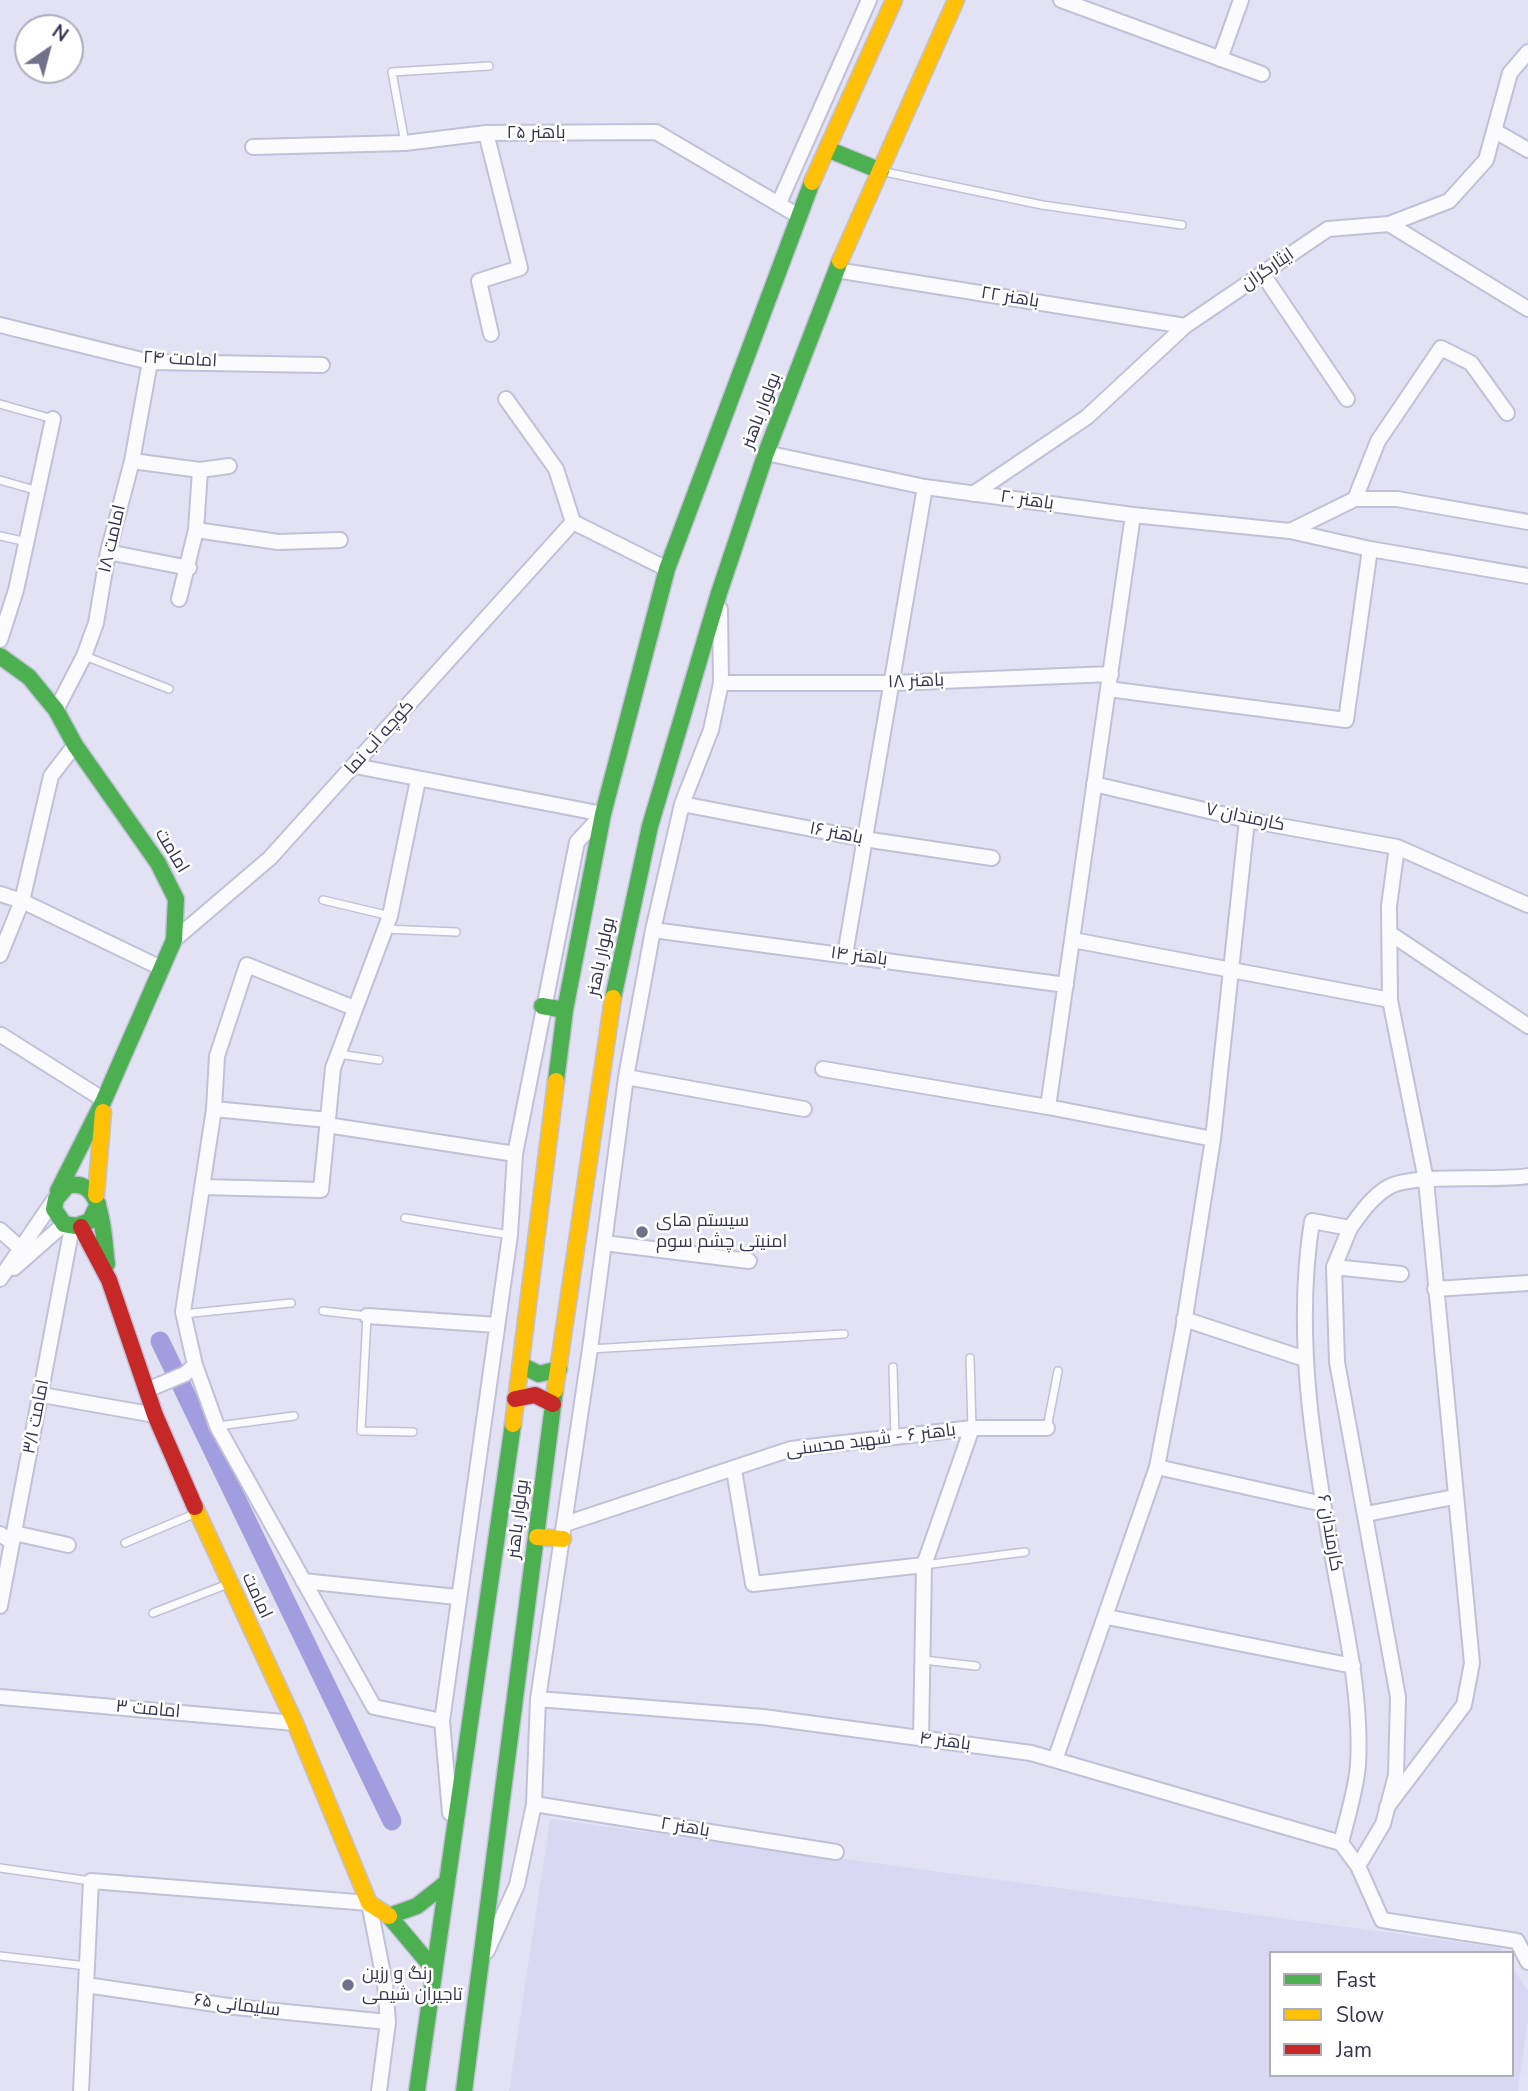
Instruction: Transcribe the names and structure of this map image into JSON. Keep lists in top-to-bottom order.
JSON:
{
  "streets": {
    "main road": ["بولوار باهنر", "امامت"],
    "street": [
      "باهنر ۲۵",
      "ایثارگران",
      "باهنر ۲۲",
      "امامت ۲۴",
      "باهنر ۲۰",
      "امامت ۱۸",
      "باهنر ۱۸",
      "کوچه آب نما",
      "کارمندان ۷",
      "باهنر ۱۶",
      "باهنر ۱۴",
      "امامت ۳/۱",
      "باهنر ۶ - شهید محسنی",
      "کارمندان ۶",
      "امامت ۳",
      "باهنر ۴",
      "باهنر ۲",
      "سلیمانی ۶۵"
    ]
  },
  "crossings": [
    ["باهنر ۲۵", "بولوار باهنر"],
    ["ایثارگران", "باهنر ۲۲"],
    ["ایثارگران", "باهنر ۲۰"],
    ["باهنر ۲۲", "بولوار باهنر"],
    ["امامت ۲۴", "امامت ۱۸"],
    ["بولوار باهنر", "باهنر ۲۰"],
    ["امامت ۱۸", "امامت"],
    ["کوچه آب نما", "امامت"],
    ["امامت", "امامت ۳/۱"],
    ["امامت", "امامت ۳"],
    ["کارمندان ۶", "باهنر ۴"]
  ],
  "places": ["سیستم های امنیتی چشم سوم", "رنگ و رزین تاجیران شیمی"],
  "legend": ["Fast", "Slow", "Jam"],
  "north": "top right"
}
